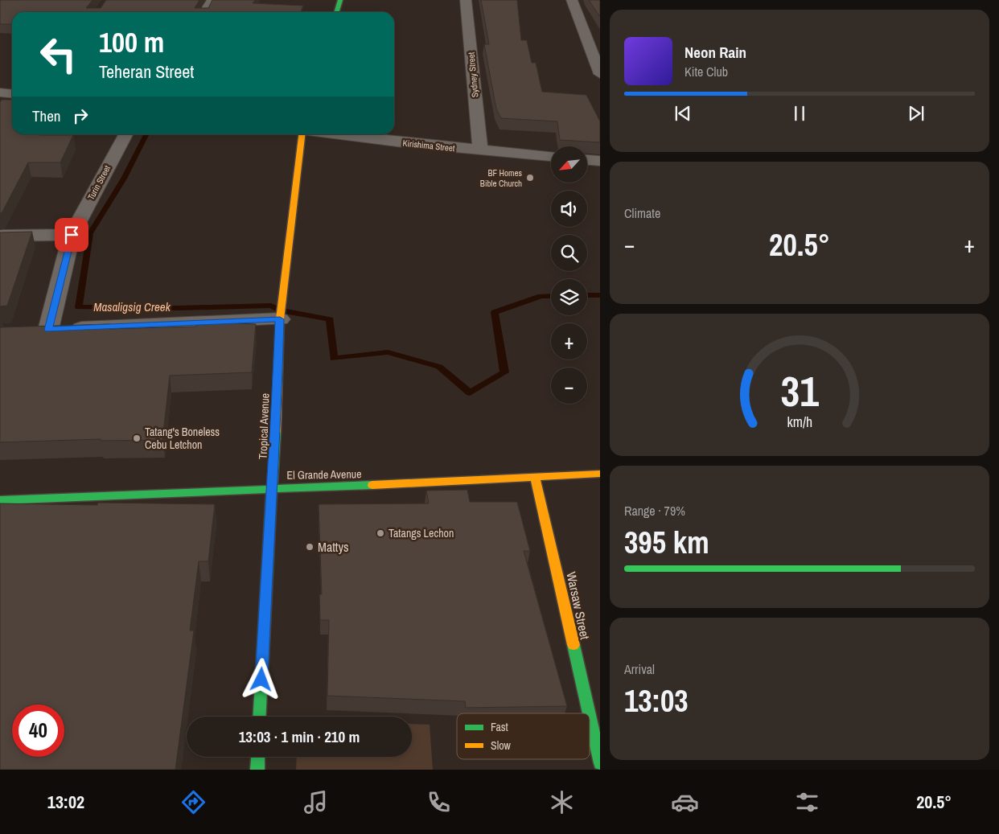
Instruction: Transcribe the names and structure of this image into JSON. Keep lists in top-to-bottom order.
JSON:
{
  "streets": {
    "street": [
      "Sydney Street",
      "Kirishima Street",
      "Turin Street",
      "Tropical Avenue",
      "El Grande Avenue",
      "Warsaw Street"
    ]
  },
  "crossings": [
    ["Sydney Street", "Kirishima Street"],
    ["Tropical Avenue", "El Grande Avenue"],
    ["El Grande Avenue", "Warsaw Street"]
  ],
  "water": ["Masaligsig Creek"],
  "places": [
    "BF Homes Bible Church",
    "Tatang's Boneless Cebu Letchon",
    "Tatangs Lechon",
    "Mattys"
  ],
  "legend": ["Fast", "Slow"],
  "north": "bottom left",
  "page": {
    "turn": ["100 m", "Teheran Street"],
    "song": ["Neon Rain", "Kite Club"],
    "then": "Then",
    "map_buttons": ["+", "−"],
    "tile": [
      "Climate",
      ["Range · 79%", "395 km"],
      ["Arrival", "13:03"]
    ],
    "heat": ["−", "20.5°", "+"],
    "limit": "40",
    "trip": "13:03 · 1 min · 210 m",
    "tabs": ["13:02", "20.5°"],
    "gauge": ["31", "km/h"]
  }
}
